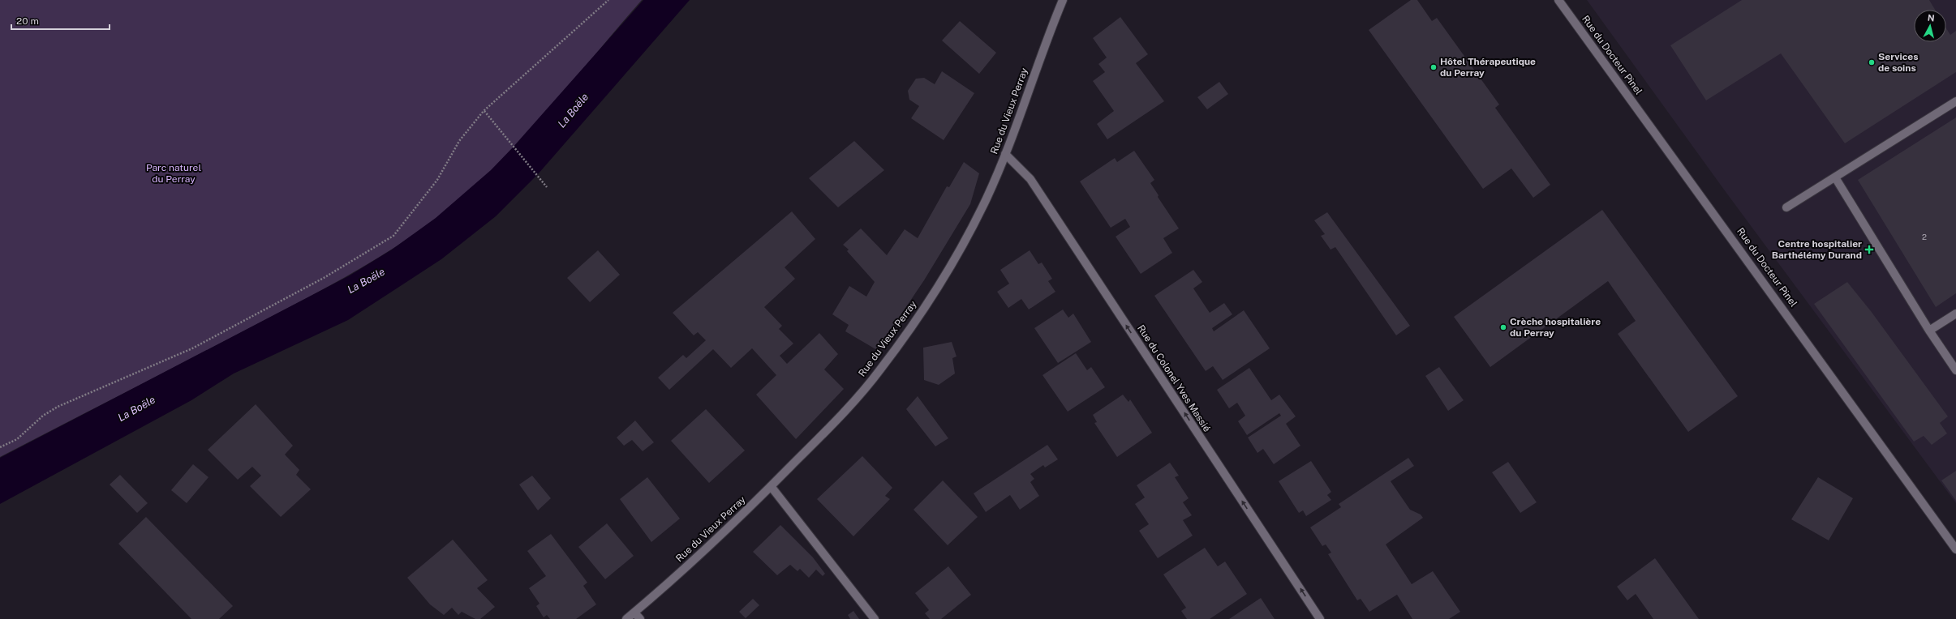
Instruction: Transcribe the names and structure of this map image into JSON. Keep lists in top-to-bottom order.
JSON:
{
  "streets": {
    "street": ["Rue du Docteur Pinel", "Rue du Vieux Perray", "Rue du Colonel Yves Massié"]
  },
  "crossings": [
    ["Rue du Vieux Perray", "Rue du Colonel Yves Massié"]
  ],
  "one_way": ["Rue du Colonel Yves Massié"],
  "water": ["La Boële"],
  "parks": ["Parc naturel du Perray"],
  "places": {
    "other": ["Services de soins", "Hôtel Thérapeutique du Perray", "Crèche hospitalière du Perray"],
    "health": ["Centre hospitalier Barthélémy Durand"]
  },
  "house_numbers": ["2"],
  "scale_bar": "20 m",
  "north": "top"
}
